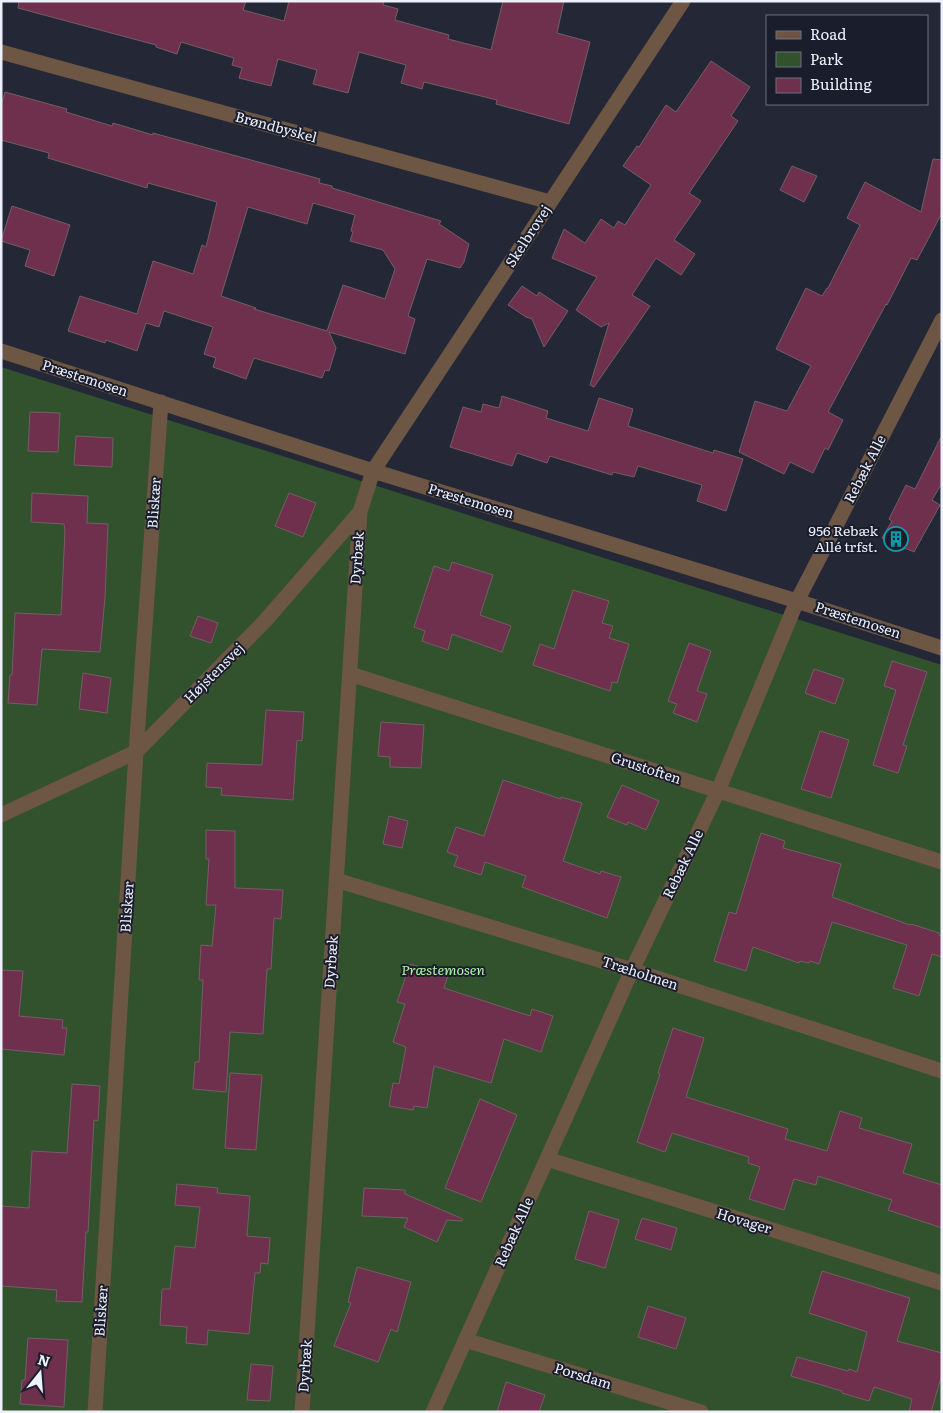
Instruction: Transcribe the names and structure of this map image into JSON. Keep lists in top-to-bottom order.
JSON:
{
  "streets": {
    "street": [
      "Brøndbyskel",
      "Skelbrovej",
      "Præstemosen",
      "Rebæk Alle",
      "Bliskær",
      "Dyrbæk",
      "Højstensvej",
      "Grustoften",
      "Træholmen",
      "Hovager",
      "Porsdam"
    ]
  },
  "crossings": [
    ["Brøndbyskel", "Skelbrovej"],
    ["Skelbrovej", "Præstemosen"],
    ["Skelbrovej", "Højstensvej"],
    ["Præstemosen", "Rebæk Alle"],
    ["Præstemosen", "Bliskær"],
    ["Præstemosen", "Højstensvej"],
    ["Rebæk Alle", "Grustoften"],
    ["Rebæk Alle", "Træholmen"],
    ["Rebæk Alle", "Hovager"],
    ["Rebæk Alle", "Porsdam"],
    ["Bliskær", "Højstensvej"],
    ["Dyrbæk", "Højstensvej"],
    ["Dyrbæk", "Grustoften"],
    ["Dyrbæk", "Træholmen"]
  ],
  "parks": ["Præstemosen"],
  "places": {
    "building": ["956 Rebæk Allé trfst."]
  },
  "legend": ["Road", "Park", "Building"],
  "north": "top"
}
